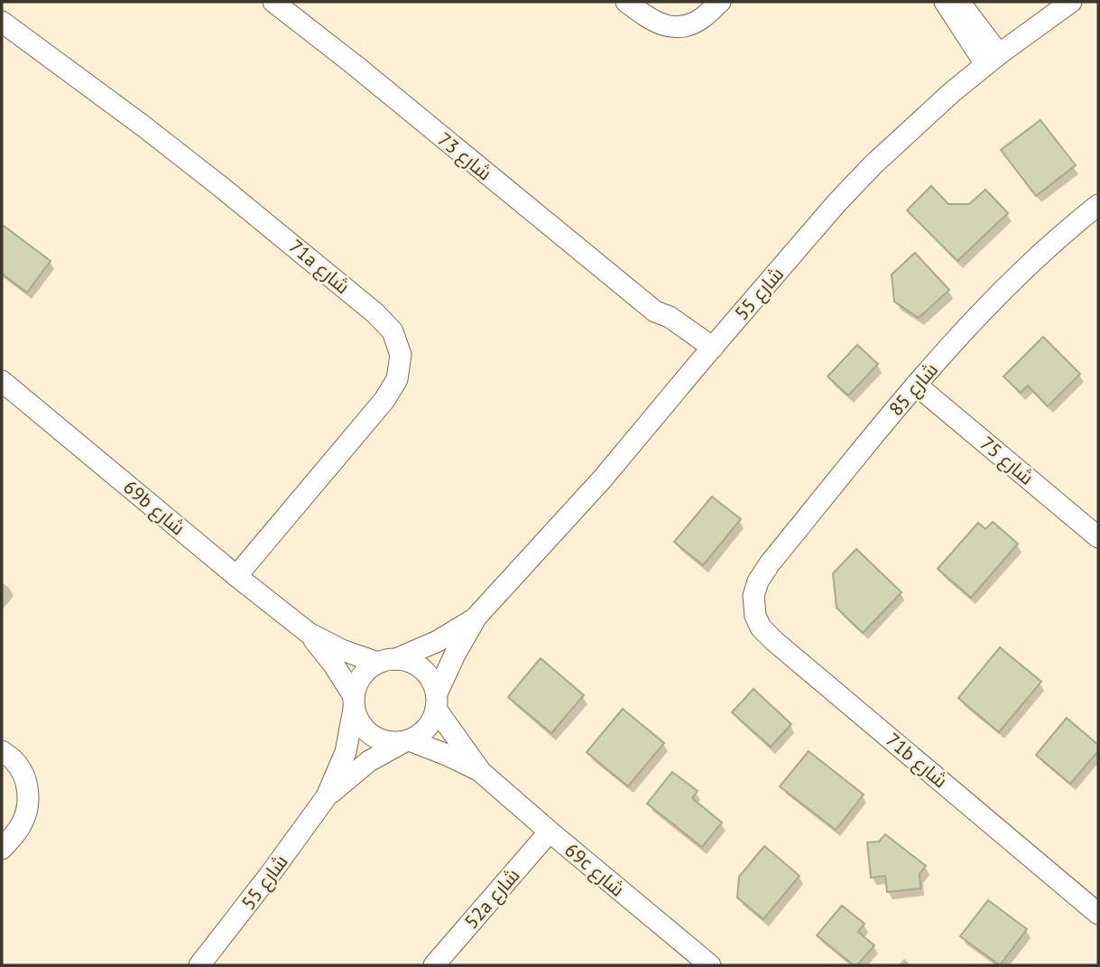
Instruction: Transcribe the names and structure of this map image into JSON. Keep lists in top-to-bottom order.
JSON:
{
  "streets": {
    "street": [
      "شارع 73",
      "71a شارع",
      "شارع 55",
      "شارع 85",
      "شارع 75",
      "69b شارع",
      "71b شارع",
      "69c شارع",
      "52a شارع"
    ]
  },
  "crossings": [
    ["شارع 73", "شارع 55"],
    ["71a شارع", "69b شارع"],
    ["شارع 55", "69b شارع"],
    ["شارع 55", "69c شارع"],
    ["شارع 85", "شارع 75"],
    ["شارع 85", "71b شارع"],
    ["69b شارع", "69c شارع"],
    ["69c شارع", "52a شارع"]
  ]
}
